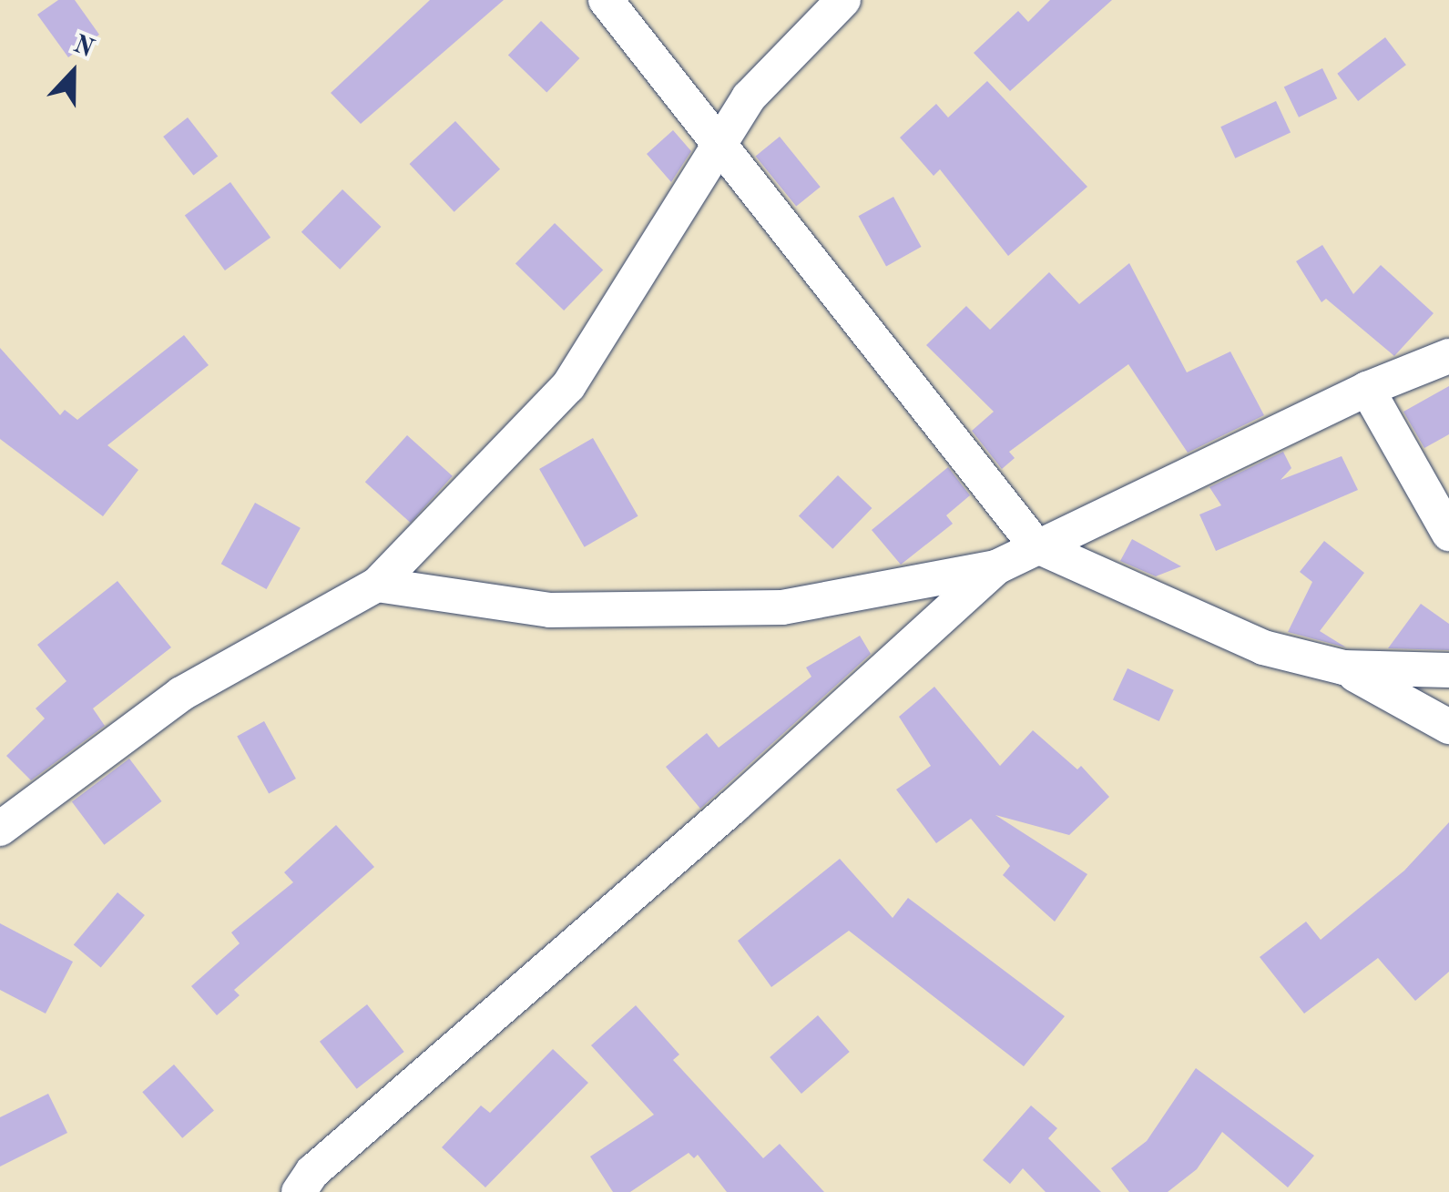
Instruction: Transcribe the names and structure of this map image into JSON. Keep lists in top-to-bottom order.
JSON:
{
  "north": "top"
}
